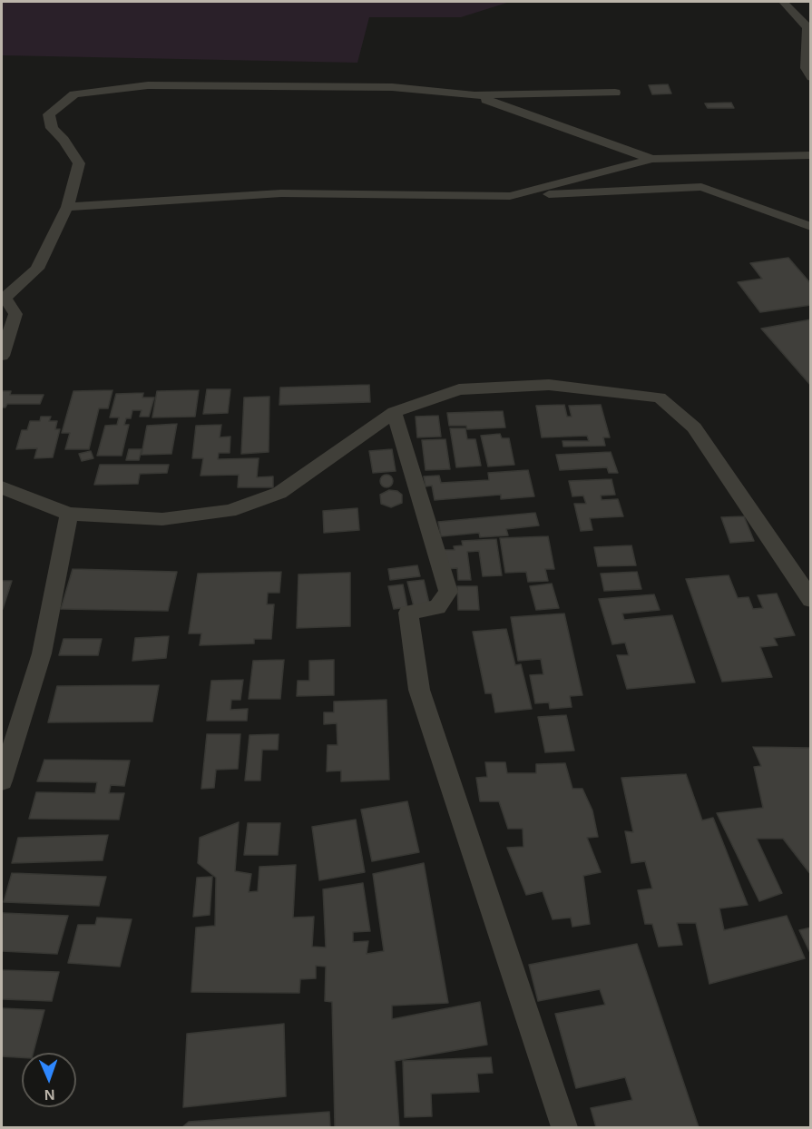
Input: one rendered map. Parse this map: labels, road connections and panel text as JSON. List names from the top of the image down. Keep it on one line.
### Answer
{"north":"bottom"}
